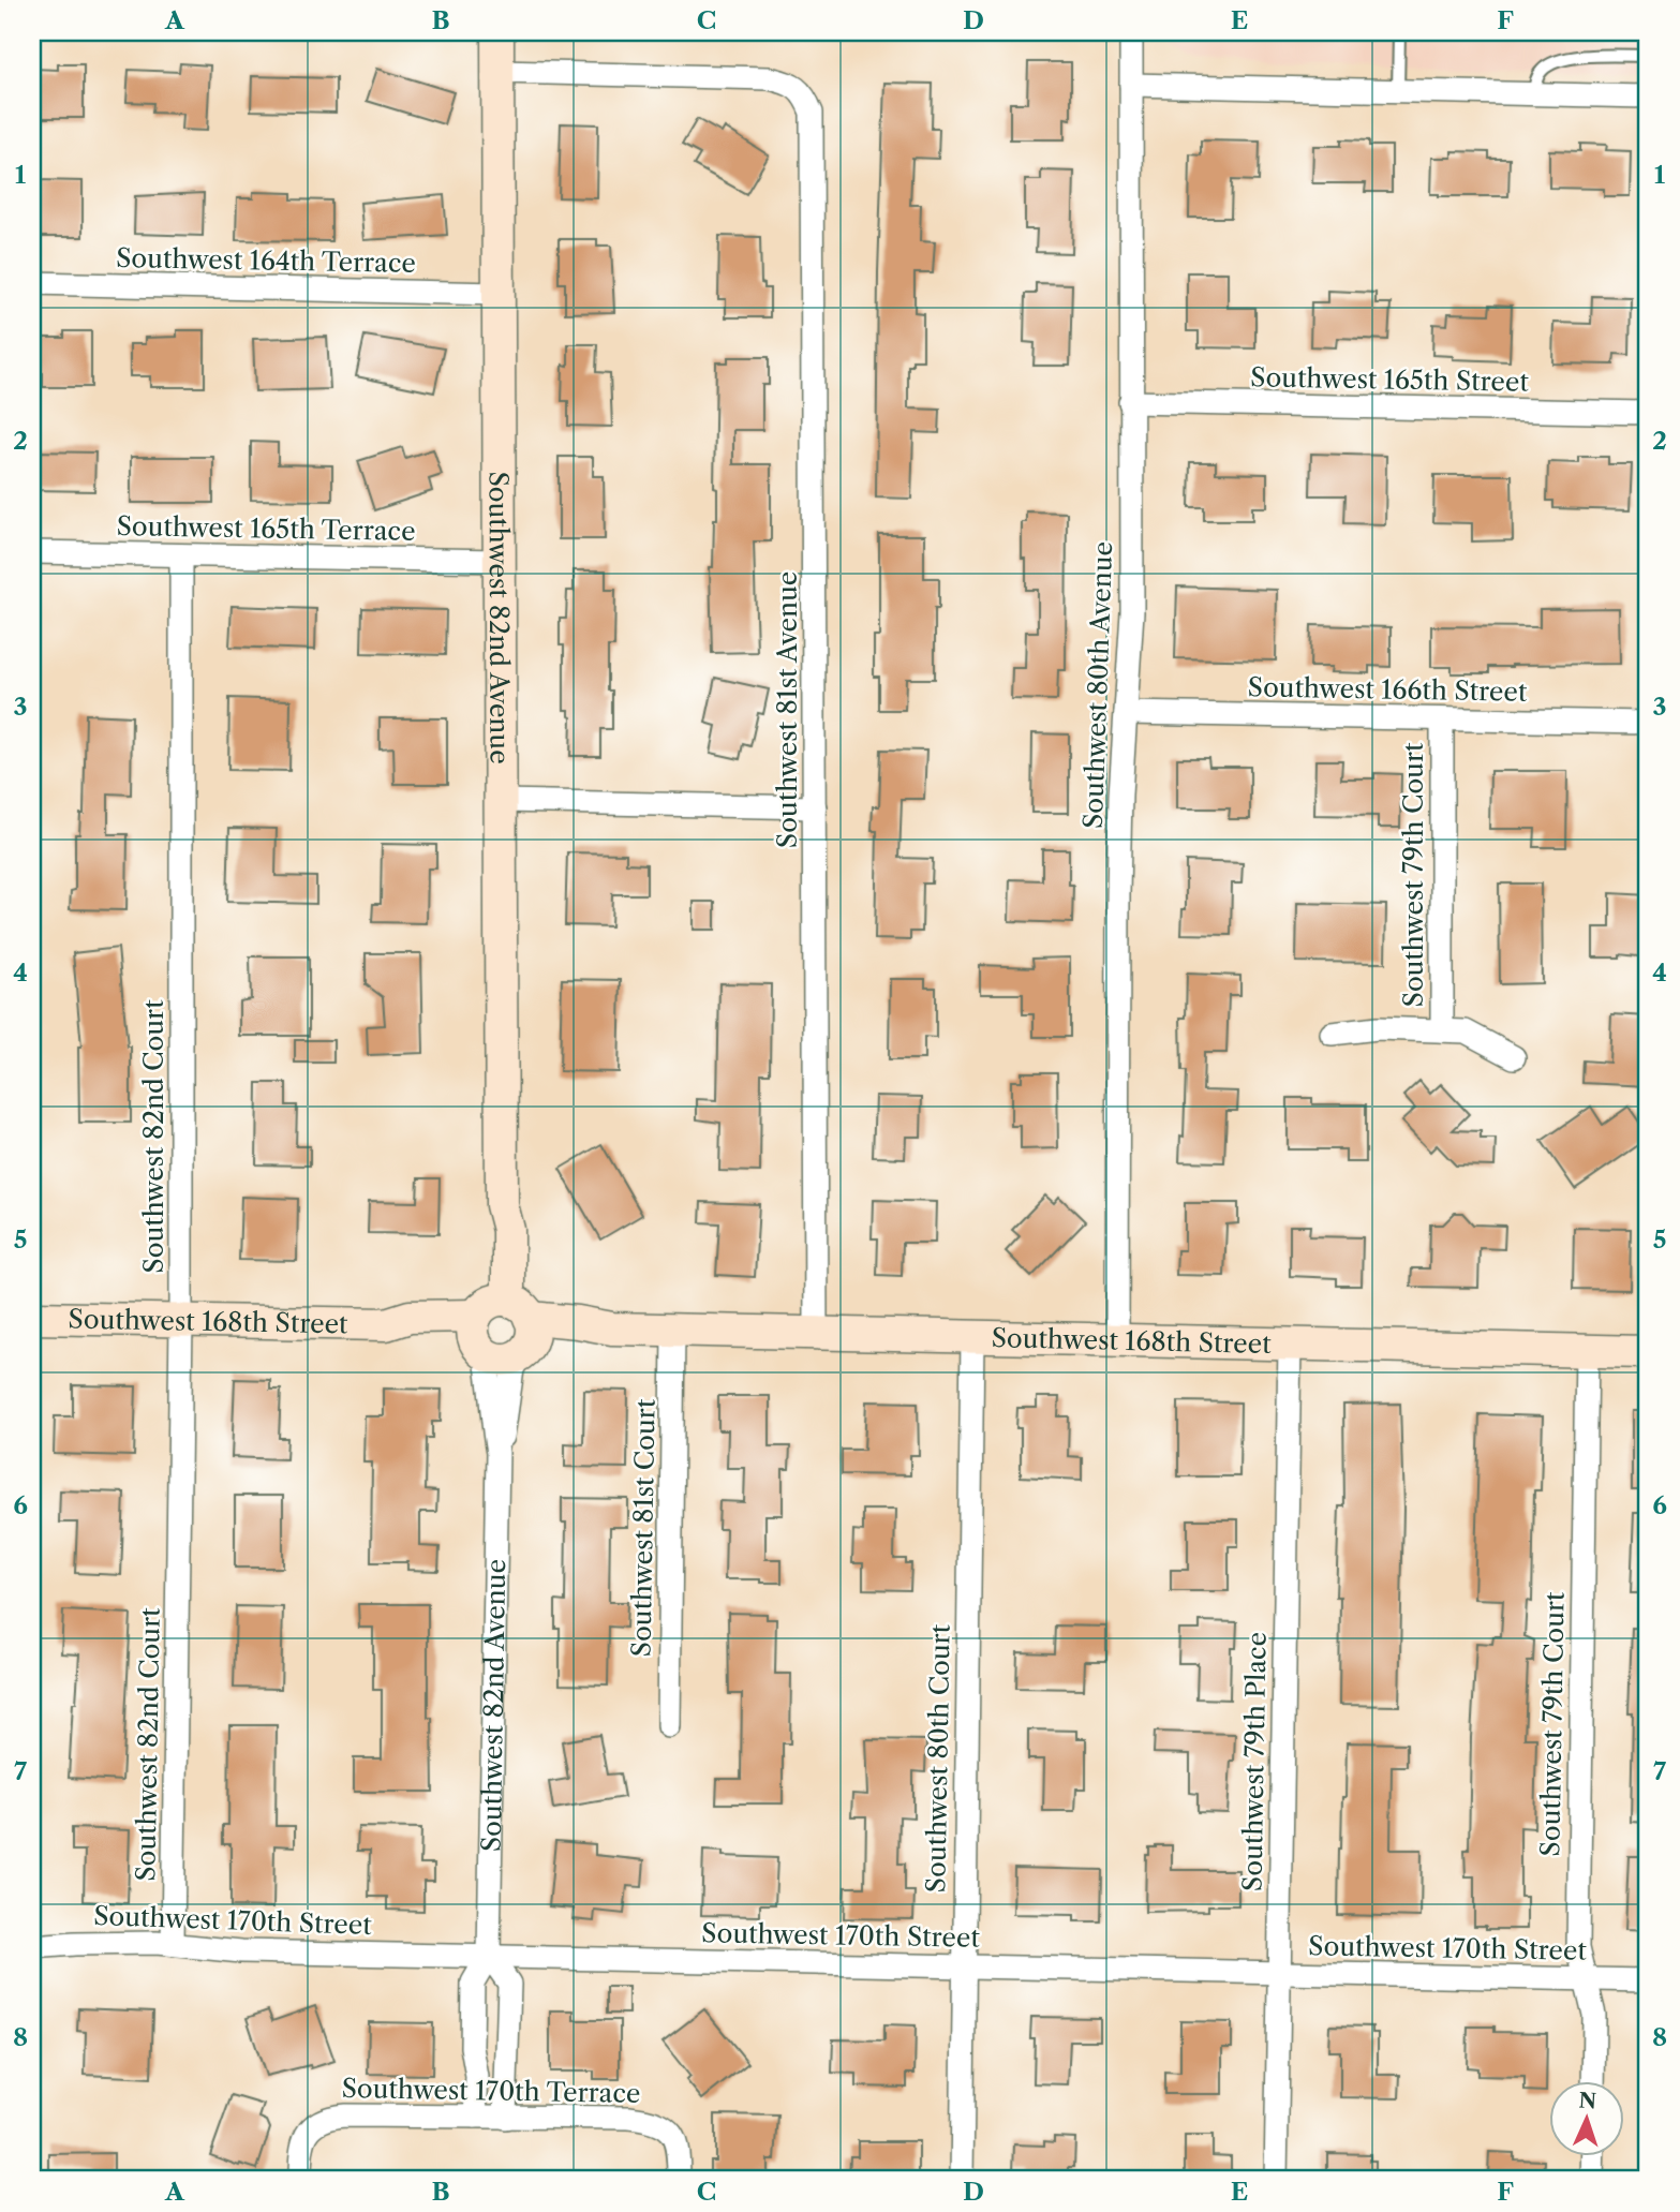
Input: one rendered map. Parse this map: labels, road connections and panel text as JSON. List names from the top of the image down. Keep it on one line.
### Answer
{"streets":{"street":["Southwest 164th Terrace","Southwest 165th Street","Southwest 165th Terrace","Southwest 82nd Avenue","Southwest 80th Avenue","Southwest 166th Street","Southwest 81st Avenue","Southwest 79th Court","Southwest 82nd Court","Southwest 168th Street","Southwest 81st Court","Southwest 80th Court","Southwest 79th Place","Southwest 170th Street","Southwest 170th Terrace"]},"crossings":[["Southwest 164th Terrace","Southwest 82nd Avenue"],["Southwest 165th Street","Southwest 80th Avenue"],["Southwest 165th Terrace","Southwest 82nd Avenue"],["Southwest 165th Terrace","Southwest 82nd Court"],["Southwest 82nd Avenue","Southwest 81st Avenue"],["Southwest 82nd Avenue","Southwest 168th Street"],["Southwest 82nd Avenue","Southwest 170th Street"],["Southwest 82nd Avenue","Southwest 170th Terrace"],["Southwest 80th Avenue","Southwest 166th Street"],["Southwest 80th Avenue","Southwest 168th Street"],["Southwest 166th Street","Southwest 79th Court"],["Southwest 81st Avenue","Southwest 168th Street"],["Southwest 79th Court","Southwest 168th Street"],["Southwest 79th Court","Southwest 170th Street"],["Southwest 82nd Court","Southwest 168th Street"],["Southwest 82nd Court","Southwest 170th Street"],["Southwest 168th Street","Southwest 81st Court"],["Southwest 168th Street","Southwest 80th Court"],["Southwest 168th Street","Southwest 79th Place"],["Southwest 80th Court","Southwest 170th Street"],["Southwest 79th Place","Southwest 170th Street"]],"north":"top","grid":{"columns":["A","B","C","D","E","F"],"rows":["1","2","3","4","5","6","7","8"]}}
